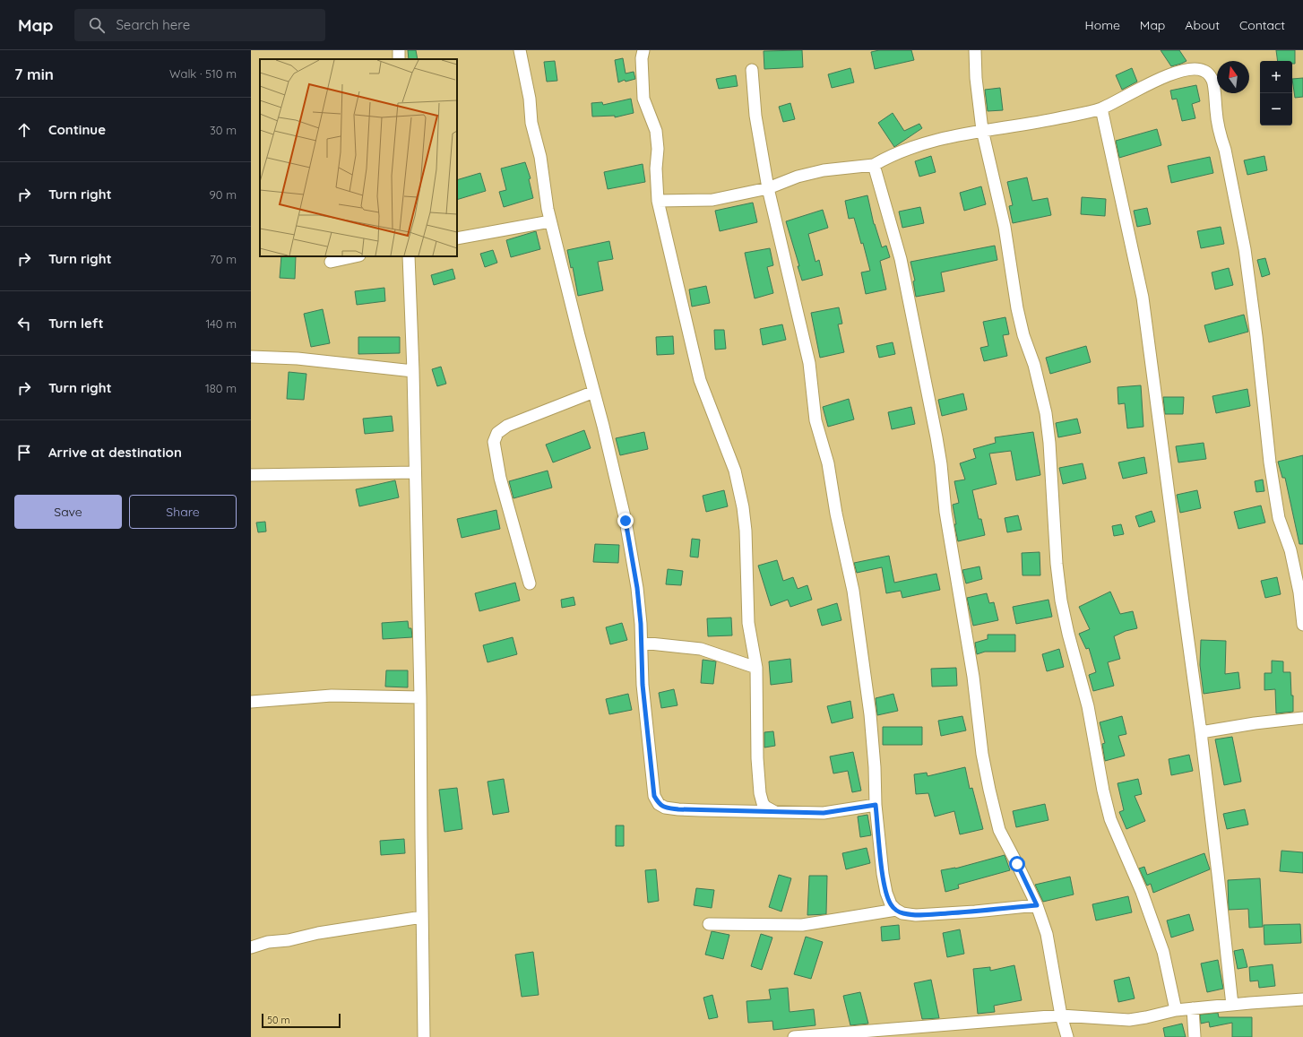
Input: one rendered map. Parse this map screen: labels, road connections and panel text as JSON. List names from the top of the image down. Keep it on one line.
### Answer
{"scale_bar":"50 m","north":"top","page":{"header":"Map","search":"Search here","nav":["Home","Map","About","Contact"],"heading":["7 min","Walk · 510 m"],"map_buttons":["+","−"],"list":[["Continue","30 m"],["Turn right","90 m"],["Turn right","70 m"],["Turn left","140 m"],["Turn right","180 m"],"Arrive at destination"],"buttons":["Save","Share"],"scale":"50 m"}}
